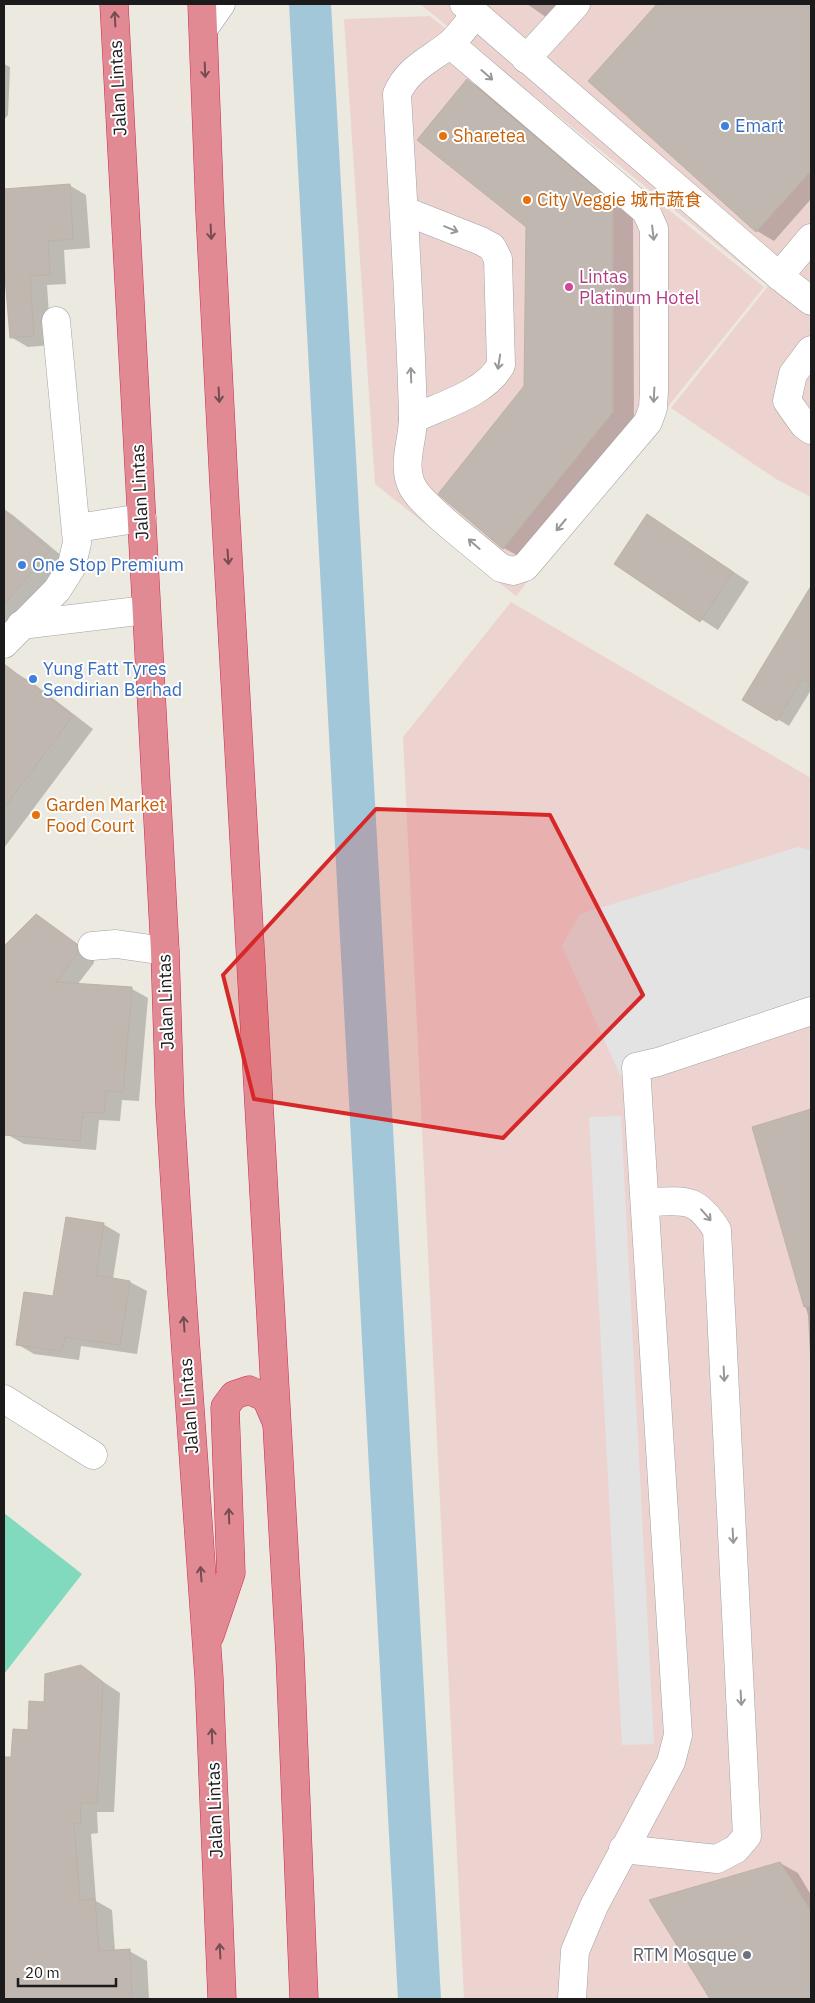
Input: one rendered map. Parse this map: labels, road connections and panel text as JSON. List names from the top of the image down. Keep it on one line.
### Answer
{"streets":{"highway":["Jalan Lintas"]},"places":["Emart","Sharetea","City Veggie 城市蔬食","Lintas Platinum Hotel","One Stop Premium","Yung Fatt Tyres Sendirian Berhad","Garden Market Food Court","RTM Mosque"],"scale_bar":"20 m"}
